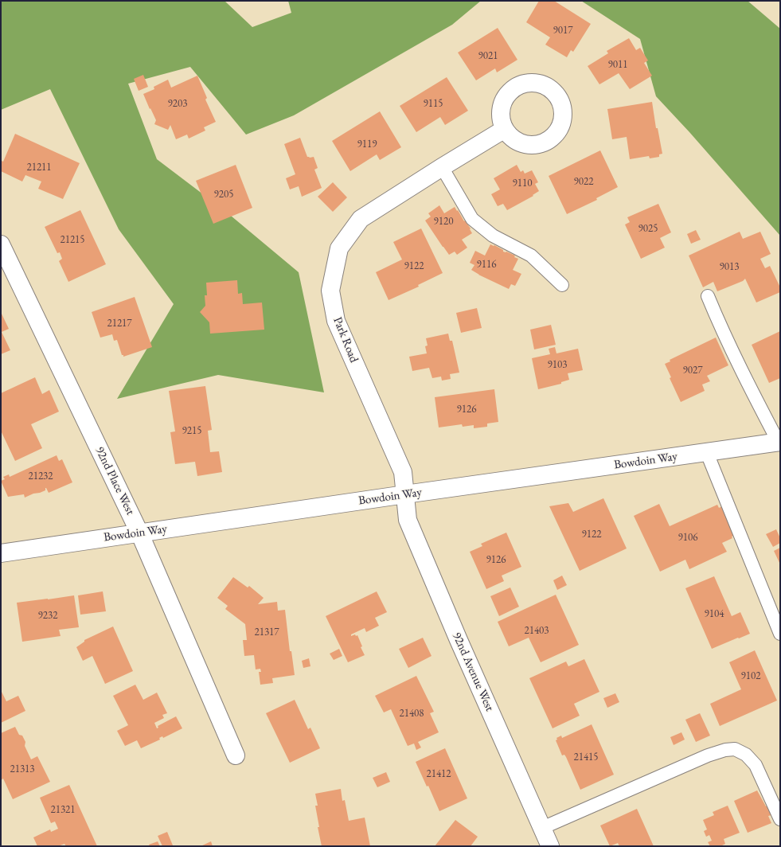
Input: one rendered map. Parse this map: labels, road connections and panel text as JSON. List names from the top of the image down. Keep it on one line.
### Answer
{"streets":{"street":["Park Road","Bowdoin Way","92nd Place West","92nd Avenue West"]},"crossings":[["Park Road","Bowdoin Way"],["Park Road","92nd Avenue West"],["Bowdoin Way","92nd Place West"],["Bowdoin Way","92nd Avenue West"]],"house_numbers":["9017","9021","9011","9203","9115","9119","21211","9022","9110","9205","9120","9025","21215","9116","9122","9013","21217","9103","9027","9126","9215","21232","9122","9106","9126","9104","9232","21403","21317","9102","21408","21415","21313","21412","21321"]}
